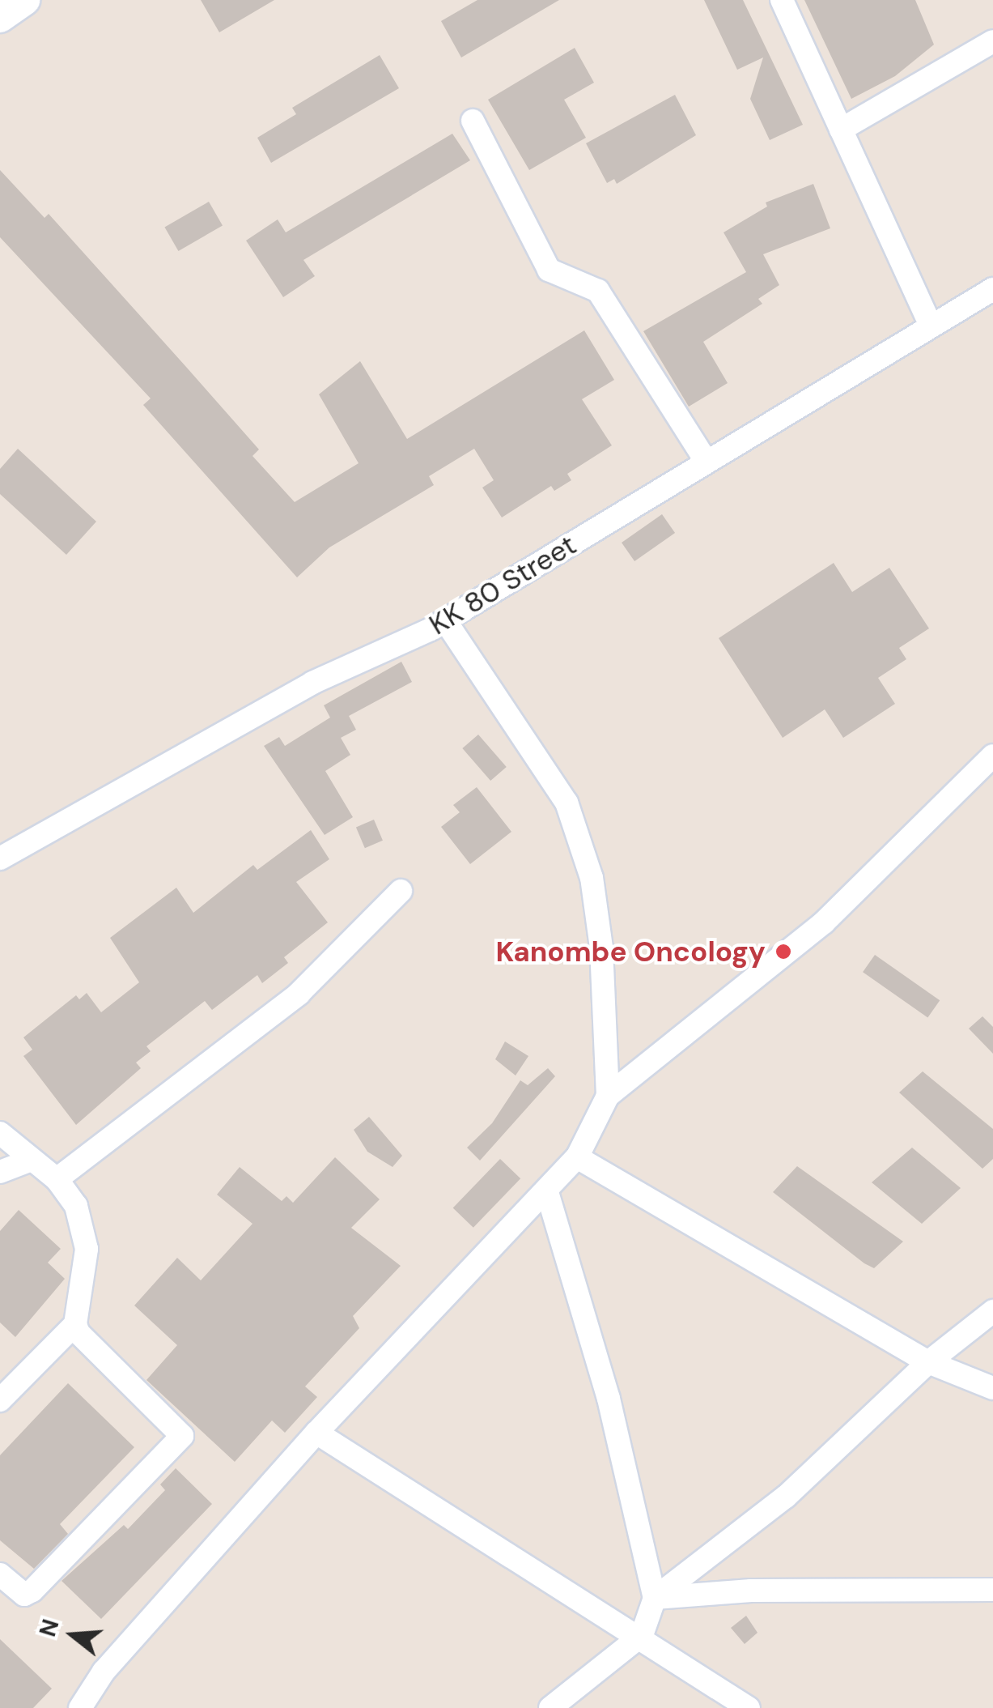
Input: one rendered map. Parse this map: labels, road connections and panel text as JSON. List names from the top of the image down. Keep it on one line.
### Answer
{"streets":{"street":["KK 80 Street"]},"places":["Kanombe Oncology"],"north":"left"}
